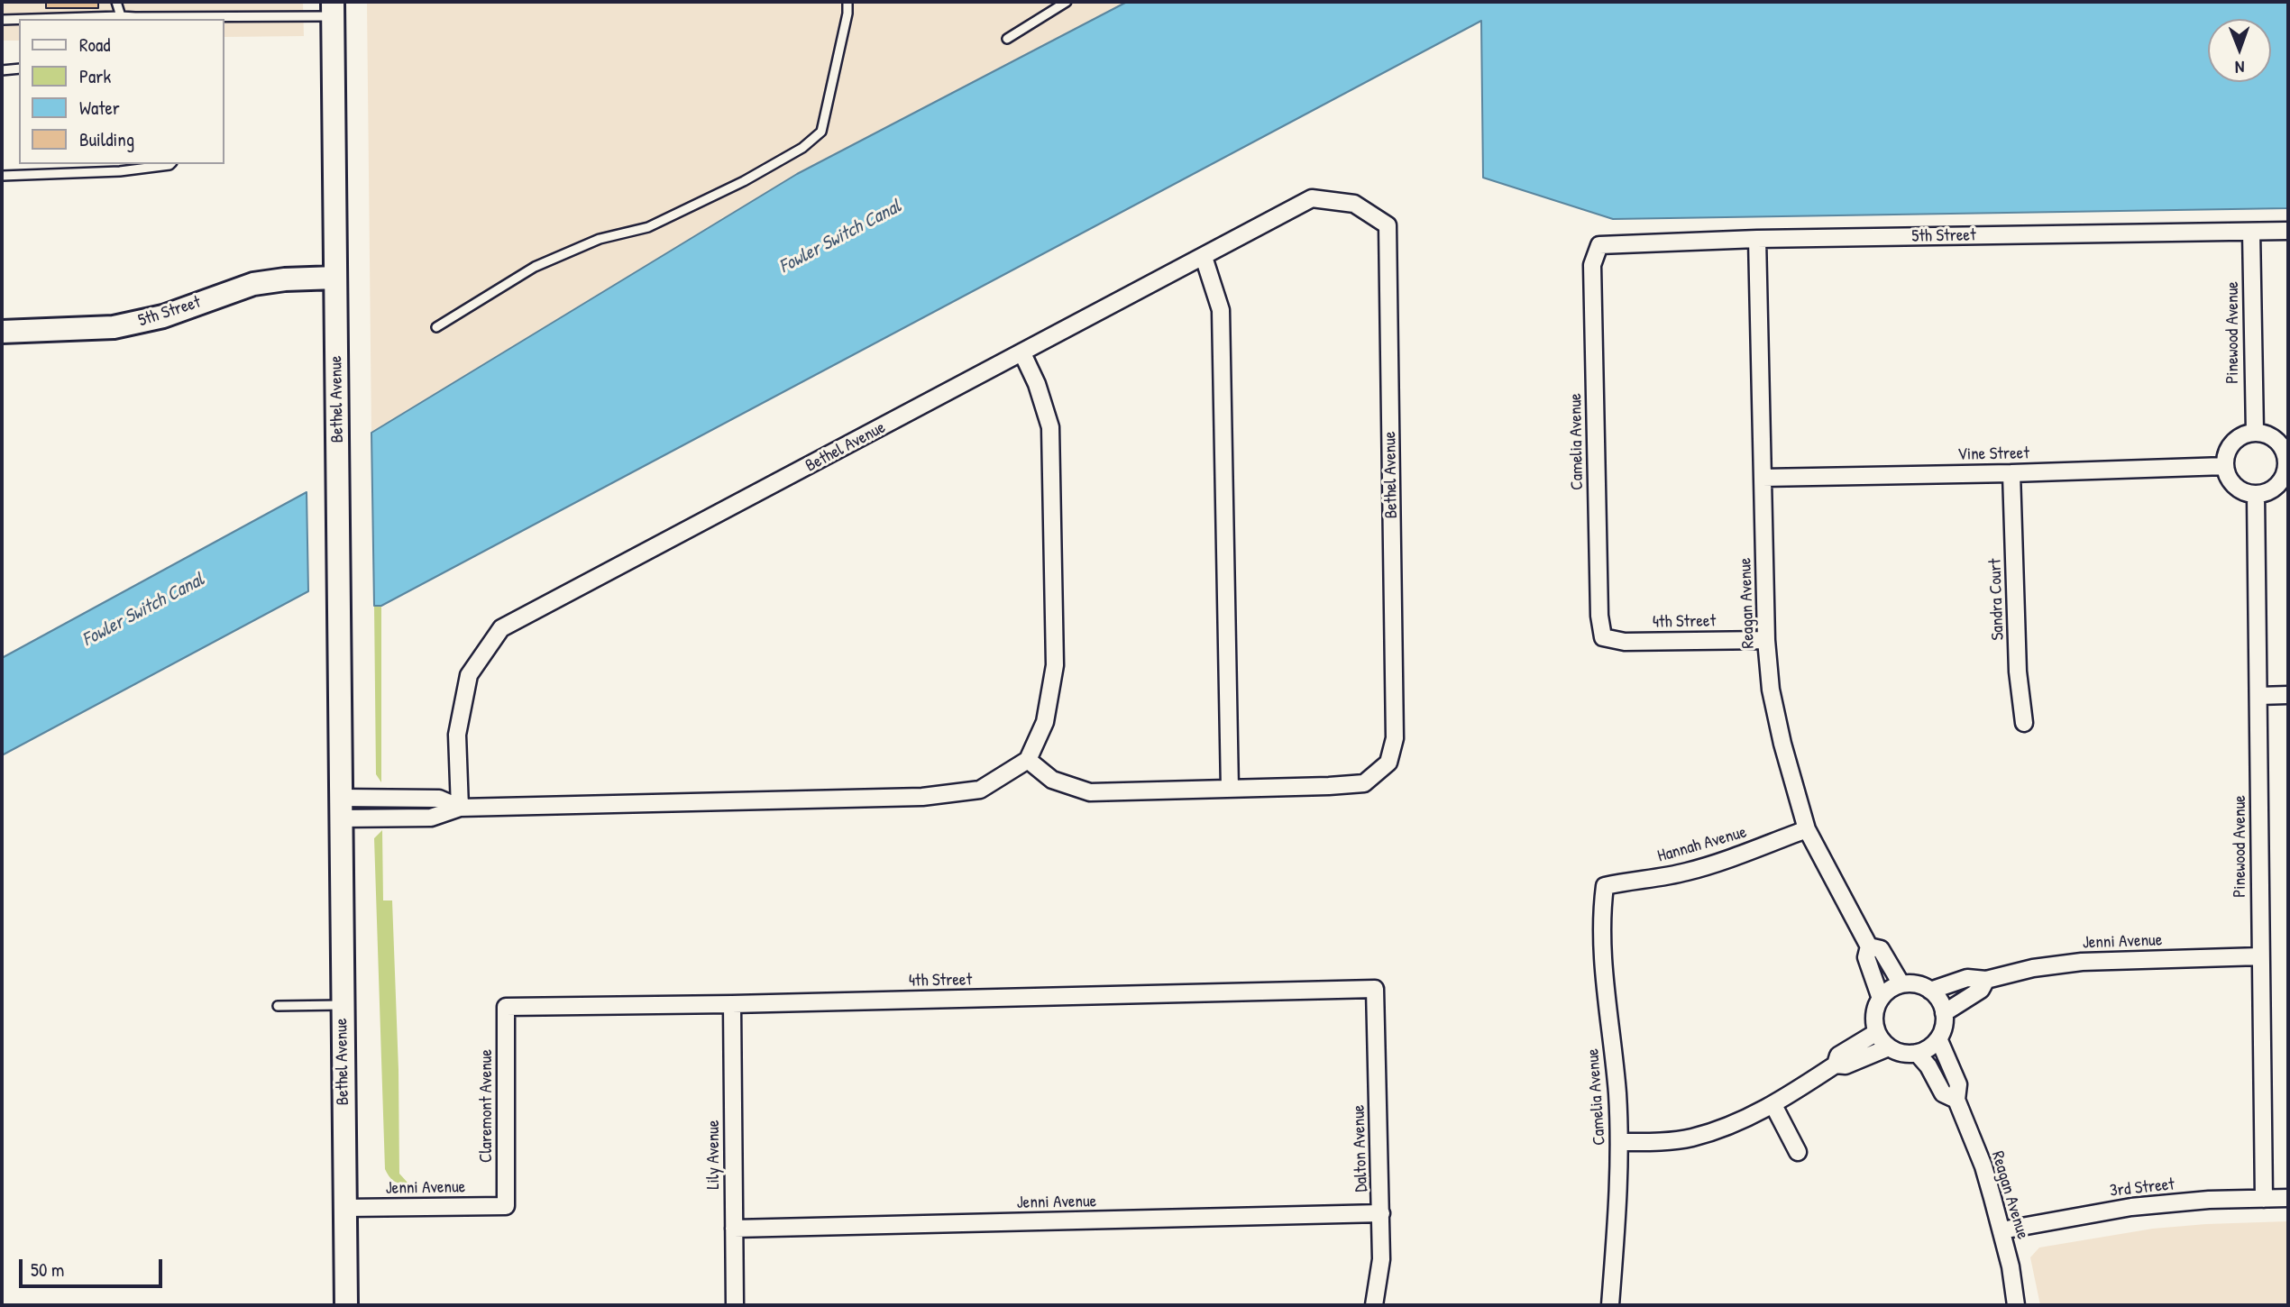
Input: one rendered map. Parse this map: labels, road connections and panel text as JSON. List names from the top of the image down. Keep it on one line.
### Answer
{"streets":{"main road":["5th Street","Bethel Avenue"],"street":["Pinewood Avenue","Camelia Avenue","Vine Street","Sandra Court","Reagan Avenue","4th Street","Hannah Avenue","Jenni Avenue","Claremont Avenue","Dalton Avenue","Lily Avenue","3rd Street"]},"crossings":[["5th Street","Pinewood Avenue"],["5th Street","Bethel Avenue"],["5th Street","Camelia Avenue"],["5th Street","Reagan Avenue"],["Pinewood Avenue","Vine Street"],["Pinewood Avenue","Jenni Avenue"],["Pinewood Avenue","3rd Street"],["Bethel Avenue","Jenni Avenue"],["Camelia Avenue","4th Street"],["Camelia Avenue","Hannah Avenue"],["Vine Street","Sandra Court"],["Vine Street","Reagan Avenue"],["Reagan Avenue","4th Street"],["Reagan Avenue","Hannah Avenue"],["Reagan Avenue","Jenni Avenue"],["Reagan Avenue","3rd Street"],["4th Street","Claremont Avenue"],["4th Street","Dalton Avenue"],["4th Street","Lily Avenue"],["Jenni Avenue","Claremont Avenue"],["Jenni Avenue","Dalton Avenue"],["Jenni Avenue","Lily Avenue"]],"water":["Fowler Switch Canal"],"legend":["Road","Park","Water","Building"],"scale_bar":"50 m","north":"bottom"}
